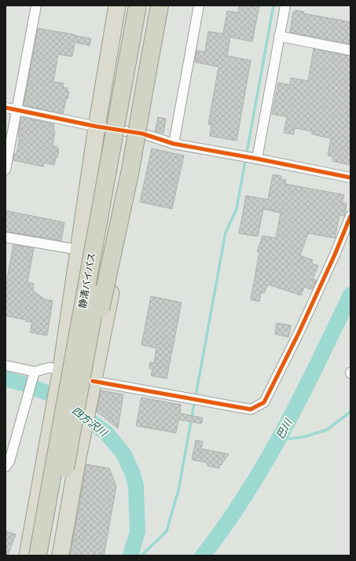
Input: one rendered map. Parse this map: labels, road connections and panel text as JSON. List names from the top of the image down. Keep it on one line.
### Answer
{"streets":{"highway":["静清バイパス"]},"water":["四方沢川","巴川"]}
